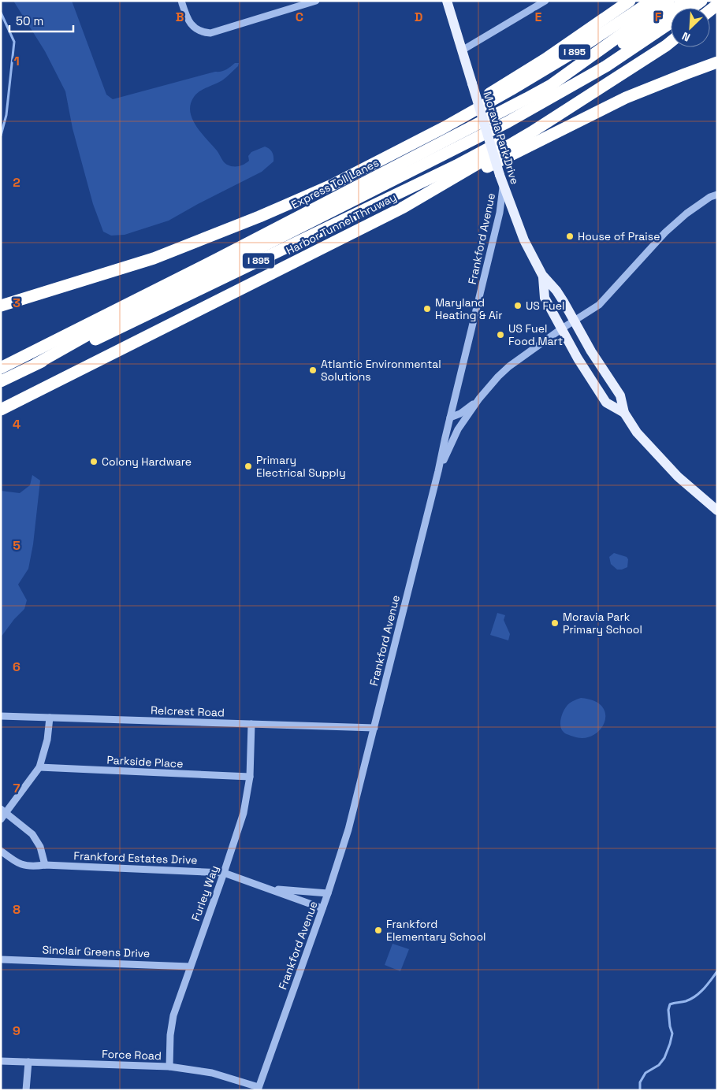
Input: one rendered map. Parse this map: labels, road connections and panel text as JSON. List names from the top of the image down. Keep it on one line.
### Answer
{"streets":{"highway":["I 895","Express Toll Lanes","Harbor Tunnel Thruway"],"main road":["Moravia Park Drive"],"street":["Frankford Avenue","Relcrest Road","Parkside Place","Frankford Estates Drive","Furley Way","Sinclair Greens Drive","Force Road"]},"crossings":[["I 895","Harbor Tunnel Thruway"],["Moravia Park Drive","Frankford Avenue"],["Frankford Avenue","Relcrest Road"],["Frankford Avenue","Frankford Estates Drive"],["Frankford Avenue","Force Road"],["Relcrest Road","Furley Way"],["Parkside Place","Furley Way"],["Frankford Estates Drive","Furley Way"],["Furley Way","Sinclair Greens Drive"],["Furley Way","Force Road"]],"places":["House of Praise","US Fuel","Maryland Heating & Air","US Fuel Food Mart","Atlantic Environmental Solutions","Colony Hardware","Primary Electrical Supply","Moravia Park Primary School","Frankford Elementary School"],"scale_bar":"50 m","north":"bottom left","grid":{"columns":["B","C","D","E","F"],"rows":["1","2","3","4","5","6","7","8","9"]}}
